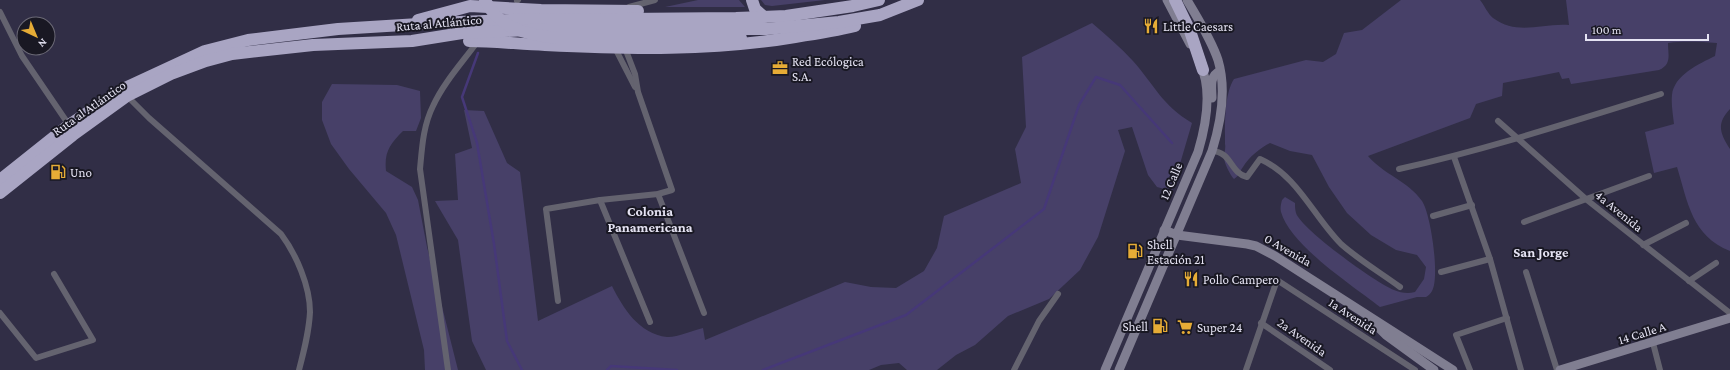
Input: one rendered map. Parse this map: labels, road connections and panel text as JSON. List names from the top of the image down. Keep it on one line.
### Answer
{"streets":{"highway":["Ruta al Atlántico"],"main road":["12 Calle","0 Avenida","14 Calle A"],"street":["4a Avenida","1a Avenida","2a Avenida"]},"crossings":[["12 Calle","0 Avenida"],["1a Avenida","2a Avenida"]],"districts":["Colonia Panamericana","San Jorge"],"places":{"restaurant":["Little Caesars","Pollo Campero"],"office":["Red Ecólogica S.A."],"fuel station":["Uno","Shell Estación 21","Shell"],"supermarket":["Super 24"]},"scale_bar":"100 m","north":"bottom right"}
